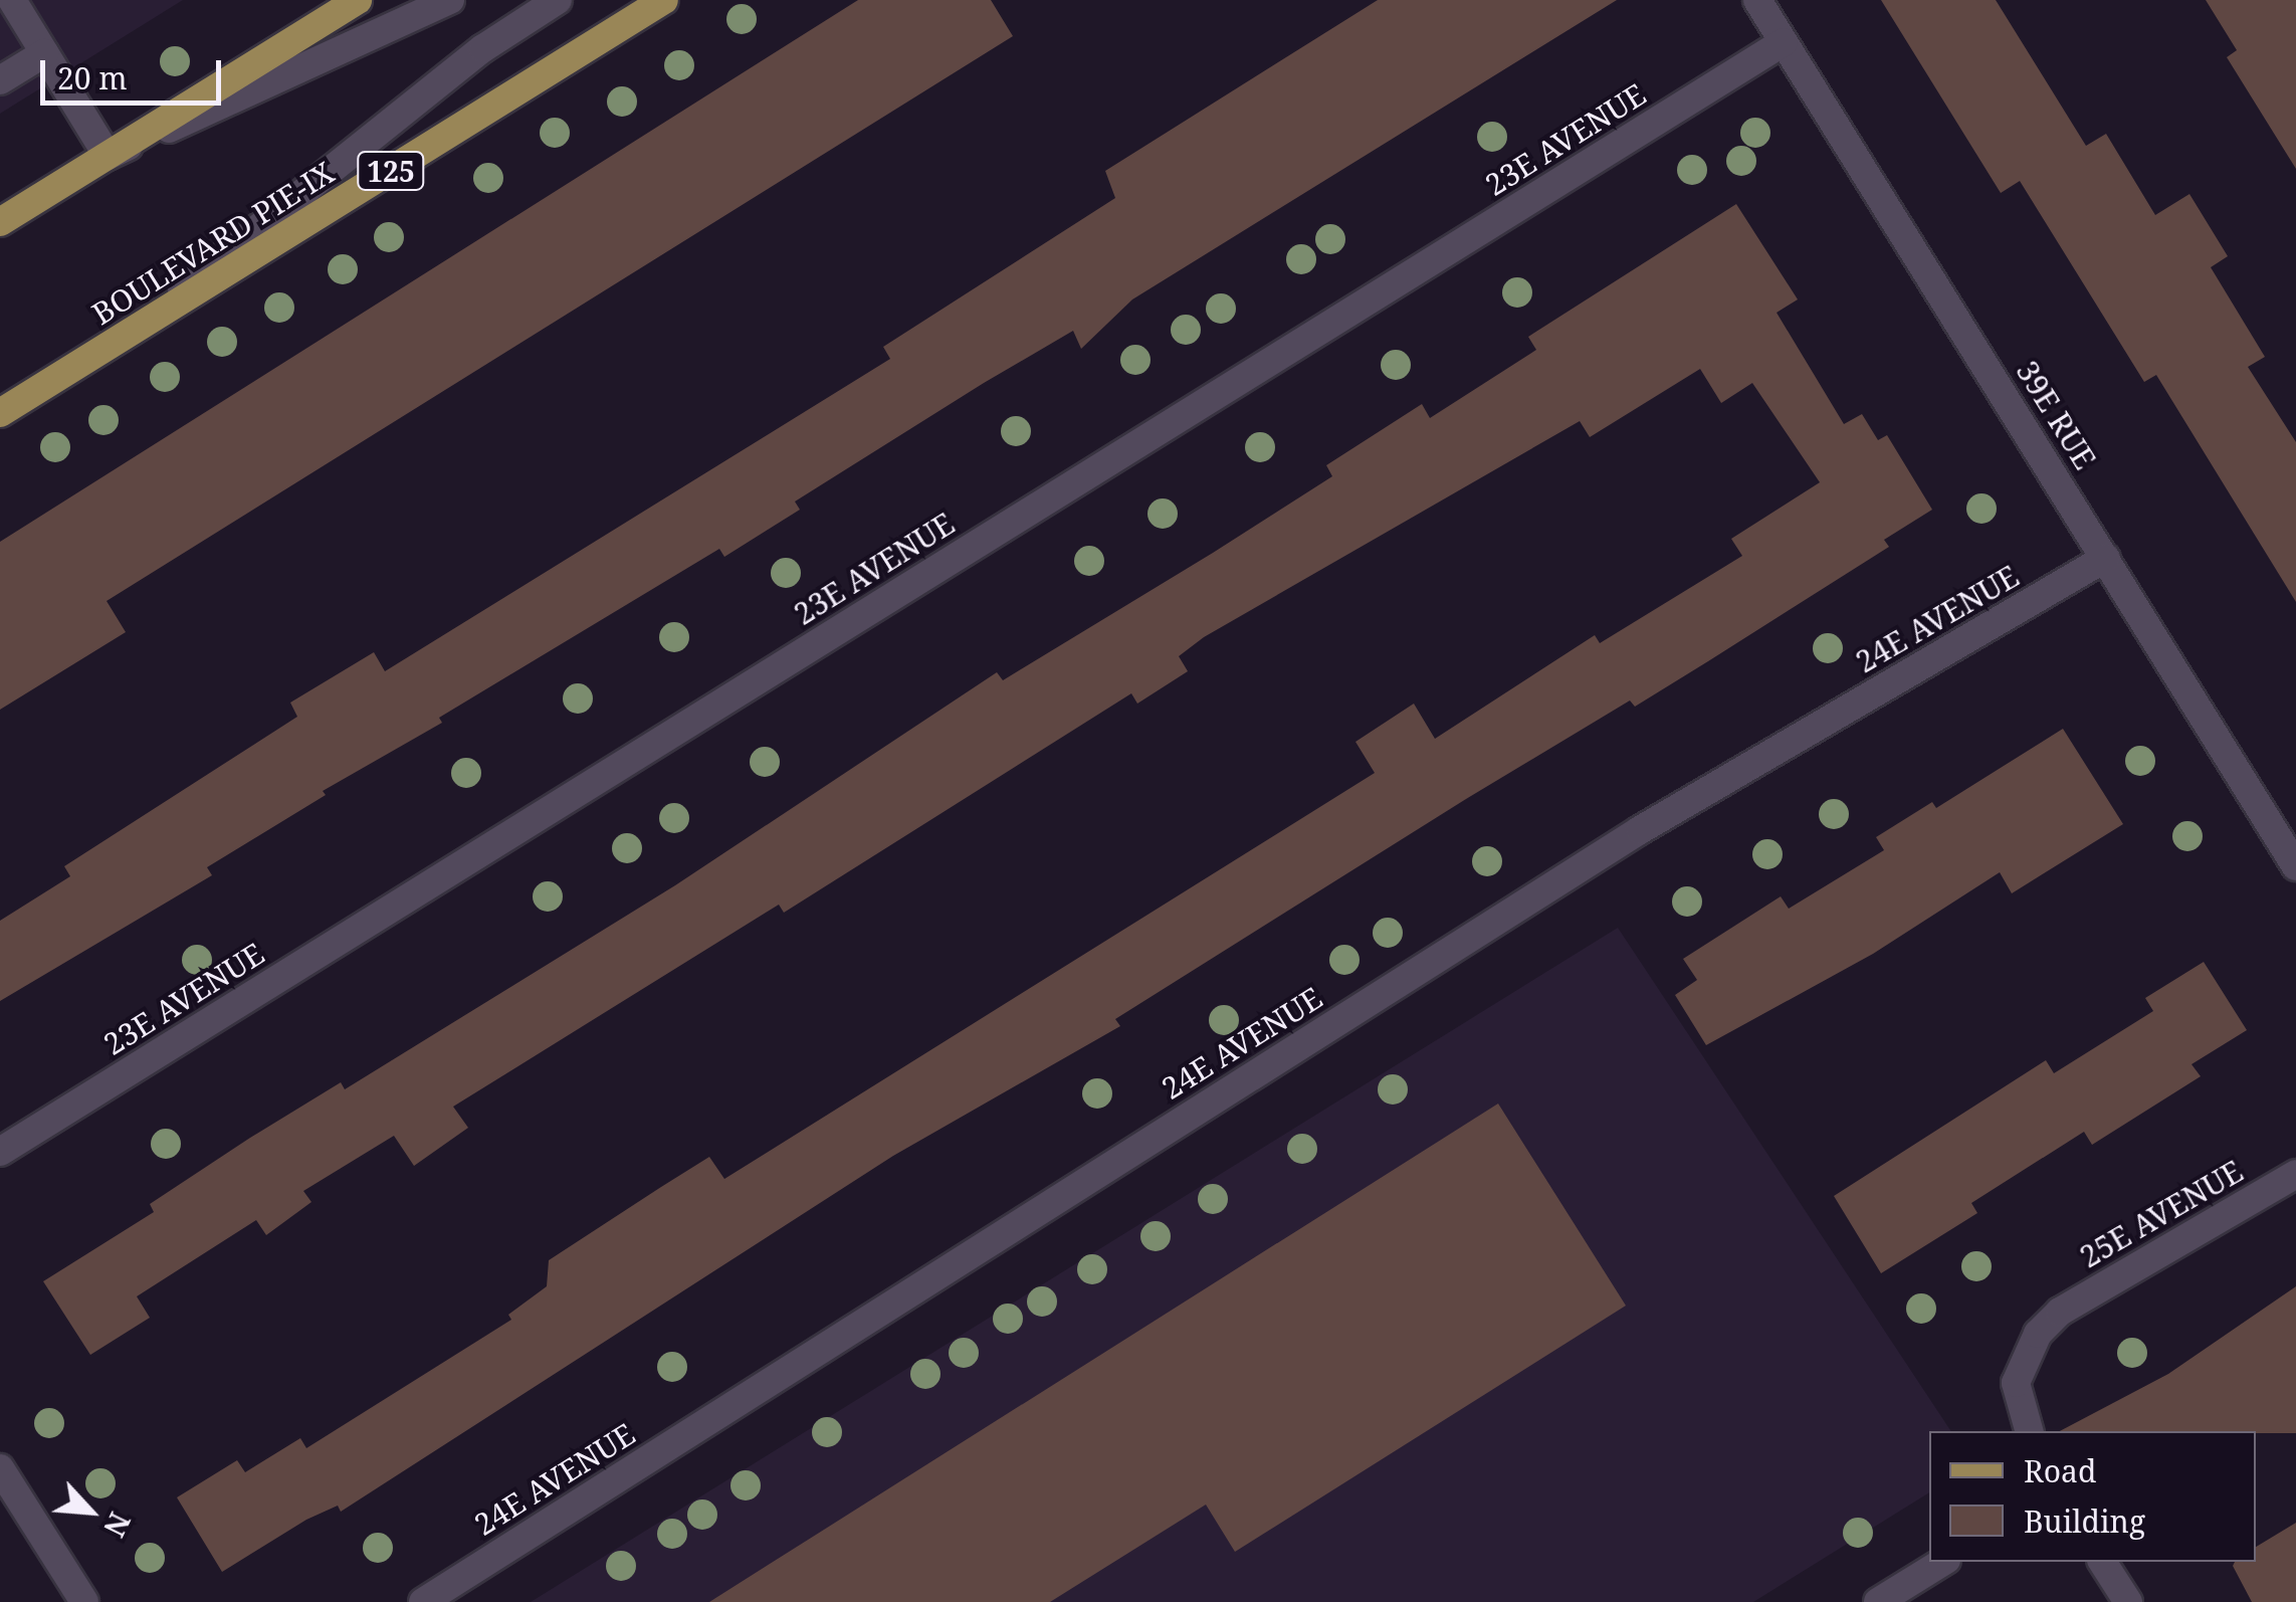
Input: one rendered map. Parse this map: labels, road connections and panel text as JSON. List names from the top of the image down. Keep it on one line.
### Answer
{"streets":{"main road":["125","BOULEVARD PIE-IX"],"street":["23E AVENUE","39E RUE","24E AVENUE","25E AVENUE"]},"crossings":[["23E AVENUE","39E RUE"],["39E RUE","24E AVENUE"]],"legend":["Road","Building"],"scale_bar":"20 m","north":"bottom right"}
